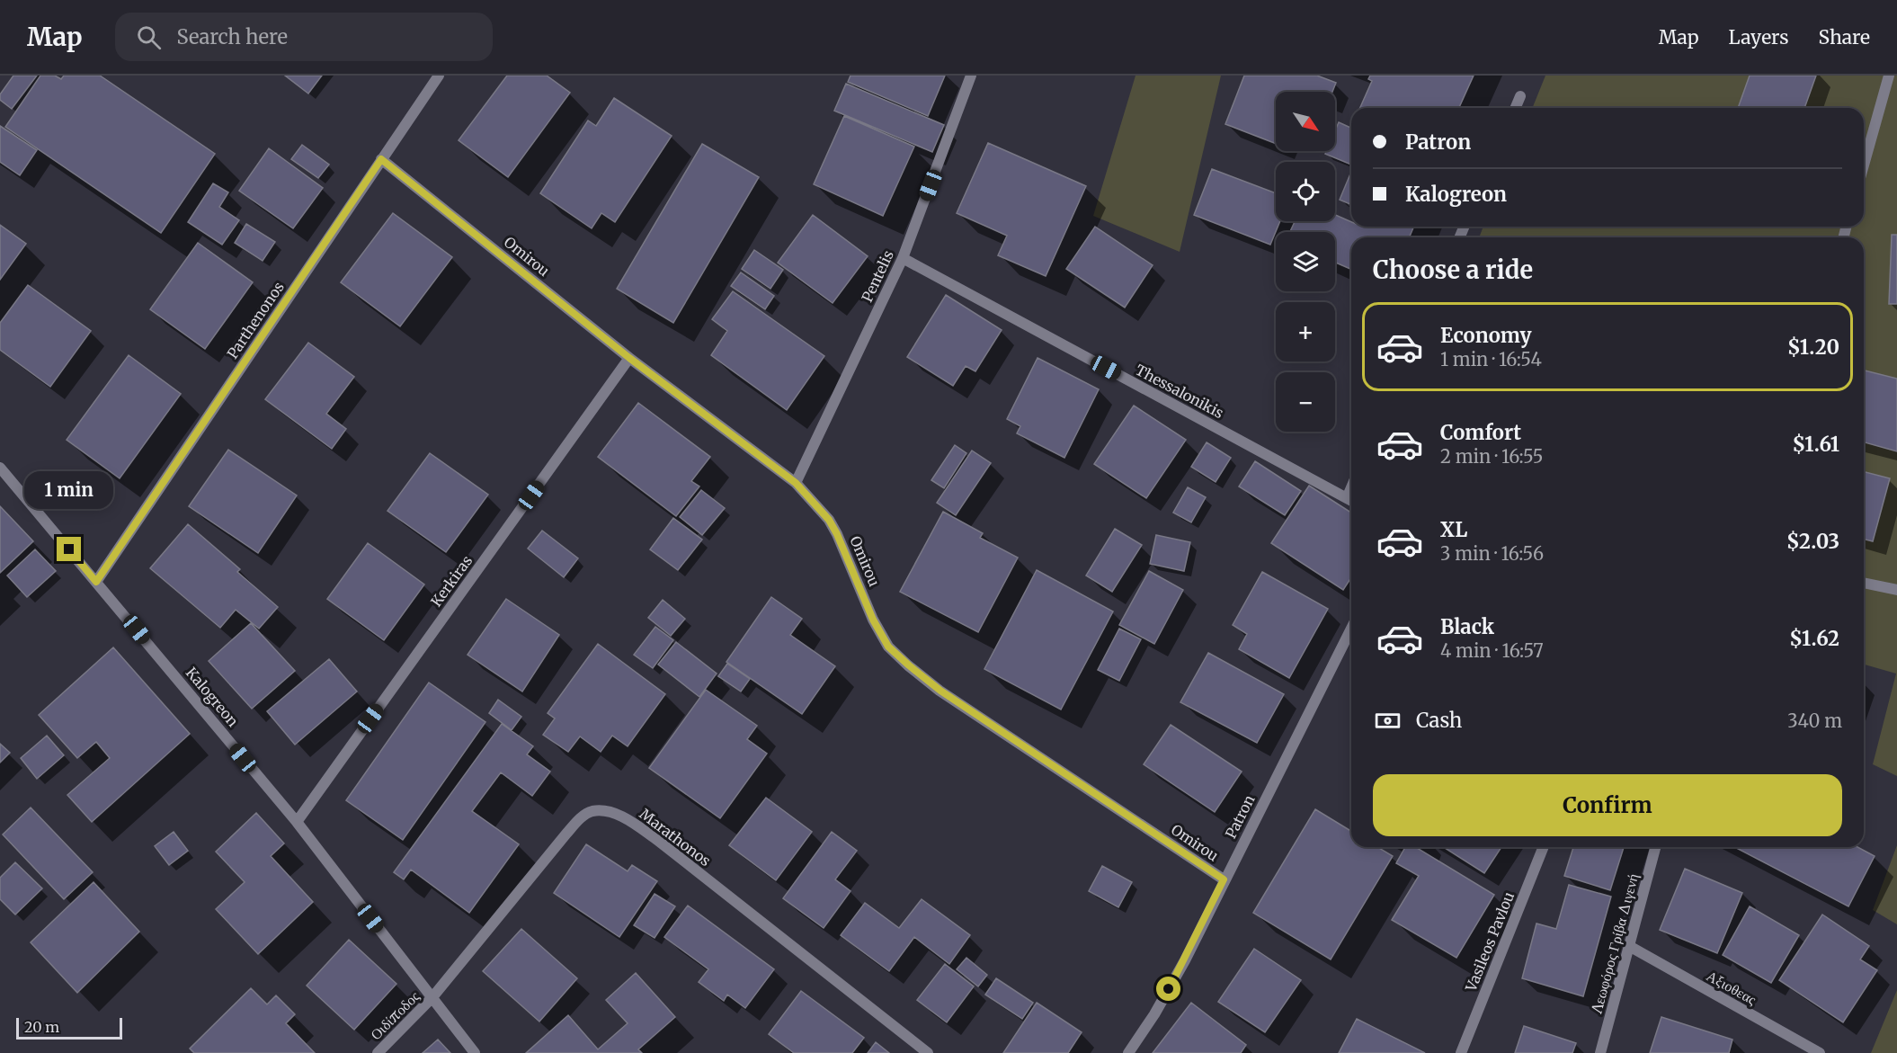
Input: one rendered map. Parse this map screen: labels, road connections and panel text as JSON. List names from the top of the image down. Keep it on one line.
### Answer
{"streets":{"street":["Omirou","Pentelis","Parthenonos","Thessalonikis","Kerkiras","Kalogreon","Patron","Marathonos","Vasileos Pavlou","Λεωφόρος Γρίβα Διγενή","Αξιοθεας","Οιδίποδος"]},"crossings":[["Omirou","Pentelis"],["Omirou","Parthenonos"],["Omirou","Kerkiras"],["Omirou","Patron"],["Pentelis","Thessalonikis"],["Parthenonos","Kalogreon"],["Kerkiras","Kalogreon"],["Kalogreon","Marathonos"],["Kalogreon","Οιδίποδος"],["Marathonos","Οιδίποδος"],["Λεωφόρος Γρίβα Διγενή","Αξιοθεας"]],"scale_bar":"20 m","north":"bottom right","page":{"header":"Map","search":"Search here","nav":["Map","Layers","Share"],"map_buttons":["+","−"],"banner":["Patron","Kalogreon"],"heading":"Choose a ride","list":[{"name":"Economy","note":"1 min · 16:54","value":"$1.20"},{"name":"Comfort","note":"2 min · 16:55","value":"$1.61"},{"name":"XL","note":"3 min · 16:56","value":"$2.03"},{"name":"Black","note":"4 min · 16:57","value":"$1.62"}],"bubble":"1 min","pay":["Cash","340 m"],"buttons":"Confirm","scale":"20 m"}}
